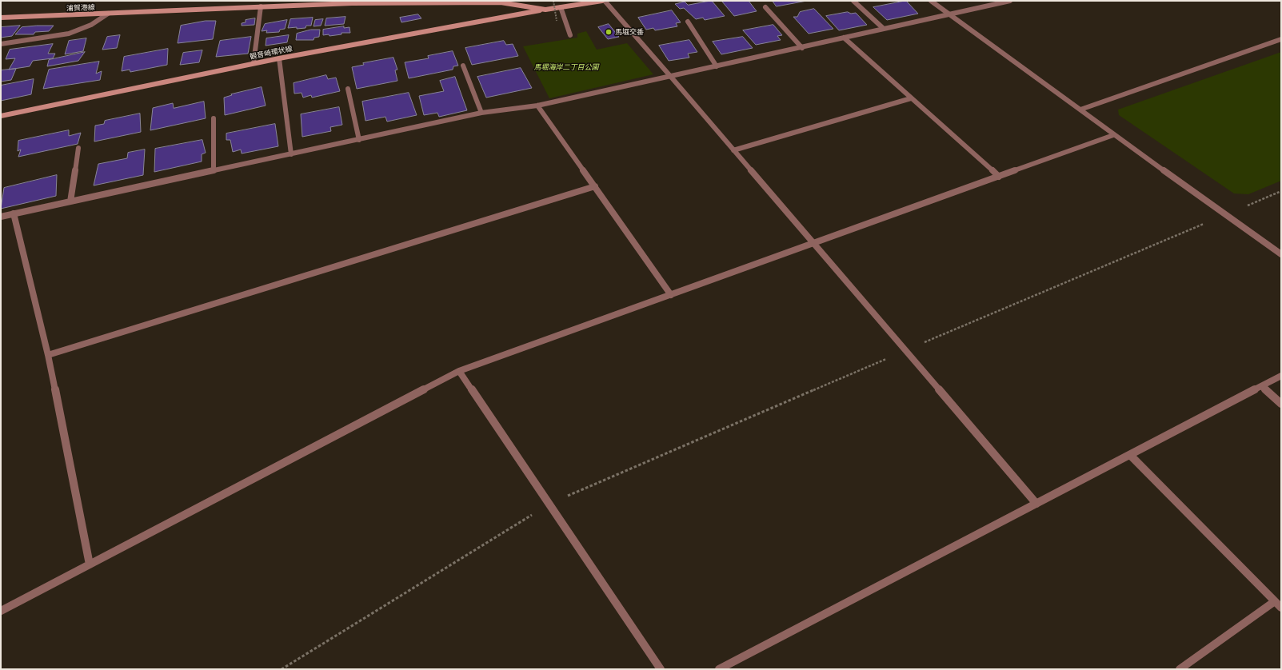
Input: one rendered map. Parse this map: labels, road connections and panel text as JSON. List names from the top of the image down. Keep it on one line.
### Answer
{"streets":{"main road":["浦賀港線","観音崎環状線"]},"crossings":[["浦賀港線","観音崎環状線"]],"parks":["馬堀海岸二丁目公園"],"places":["馬堀交番"]}
